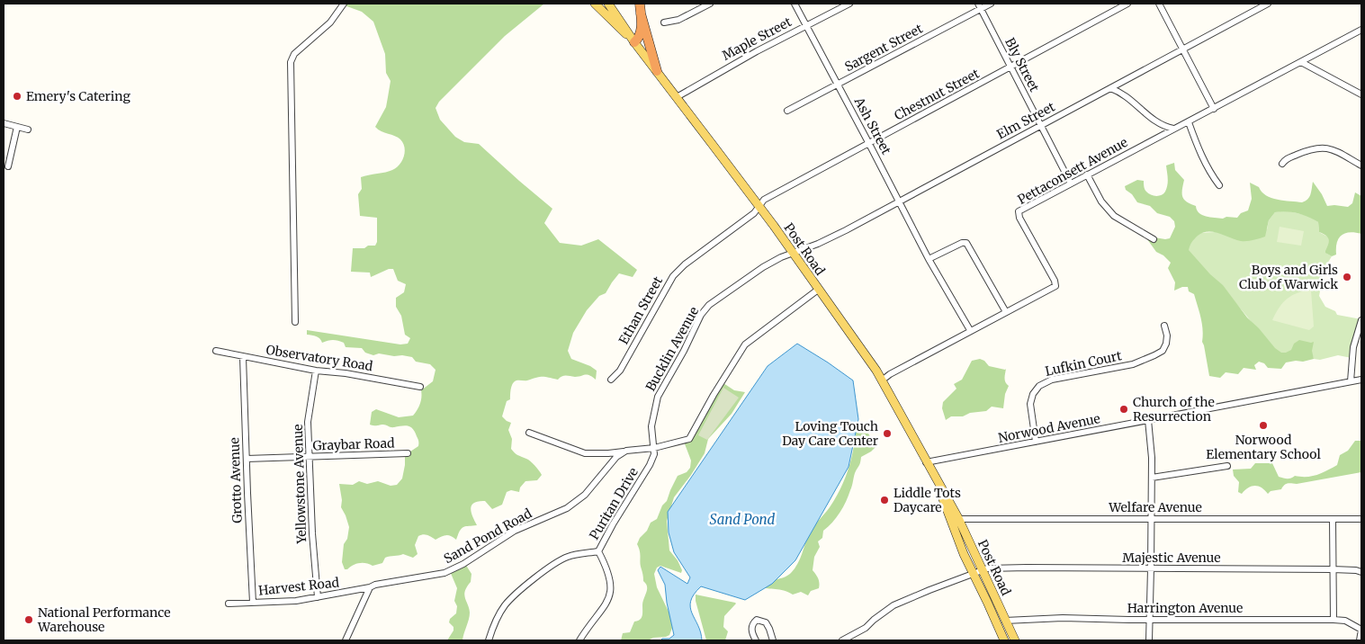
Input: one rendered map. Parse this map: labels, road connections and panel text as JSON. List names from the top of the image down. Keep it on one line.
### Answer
{"streets":{"main road":["Post Road"],"street":["Maple Street","Sargent Street","Bly Street","Chestnut Street","Elm Street","Ash Street","Pettaconsett Avenue","Ethan Street","Bucklin Avenue","Observatory Road","Lufkin Court","Norwood Avenue","Graybar Road","Grotto Avenue","Yellowstone Avenue","Puritan Drive","Welfare Avenue","Sand Pond Road","Majestic Avenue","Harvest Road","Harrington Avenue"]},"crossings":[["Maple Street","Ash Street"],["Maple Street","Post Road"],["Sargent Street","Bly Street"],["Sargent Street","Ash Street"],["Bly Street","Chestnut Street"],["Bly Street","Elm Street"],["Bly Street","Pettaconsett Avenue"],["Chestnut Street","Ash Street"],["Chestnut Street","Post Road"],["Chestnut Street","Ethan Street"],["Elm Street","Ash Street"],["Elm Street","Post Road"],["Elm Street","Bucklin Avenue"],["Ash Street","Pettaconsett Avenue"],["Pettaconsett Avenue","Post Road"],["Post Road","Ethan Street"],["Post Road","Bucklin Avenue"],["Post Road","Norwood Avenue"],["Post Road","Welfare Avenue"],["Post Road","Majestic Avenue"],["Post Road","Harrington Avenue"],["Bucklin Avenue","Puritan Drive"],["Observatory Road","Grotto Avenue"],["Observatory Road","Yellowstone Avenue"],["Lufkin Court","Norwood Avenue"],["Graybar Road","Grotto Avenue"],["Graybar Road","Yellowstone Avenue"],["Grotto Avenue","Harvest Road"],["Yellowstone Avenue","Harvest Road"],["Sand Pond Road","Harvest Road"]],"water":["Sand Pond"],"places":["Emery's Catering","Boys and Girls Club of Warwick","Church of the Resurrection","Norwood Elementary School","Loving Touch Day Care Center","Liddle Tots Daycare","National Performance Warehouse"]}
